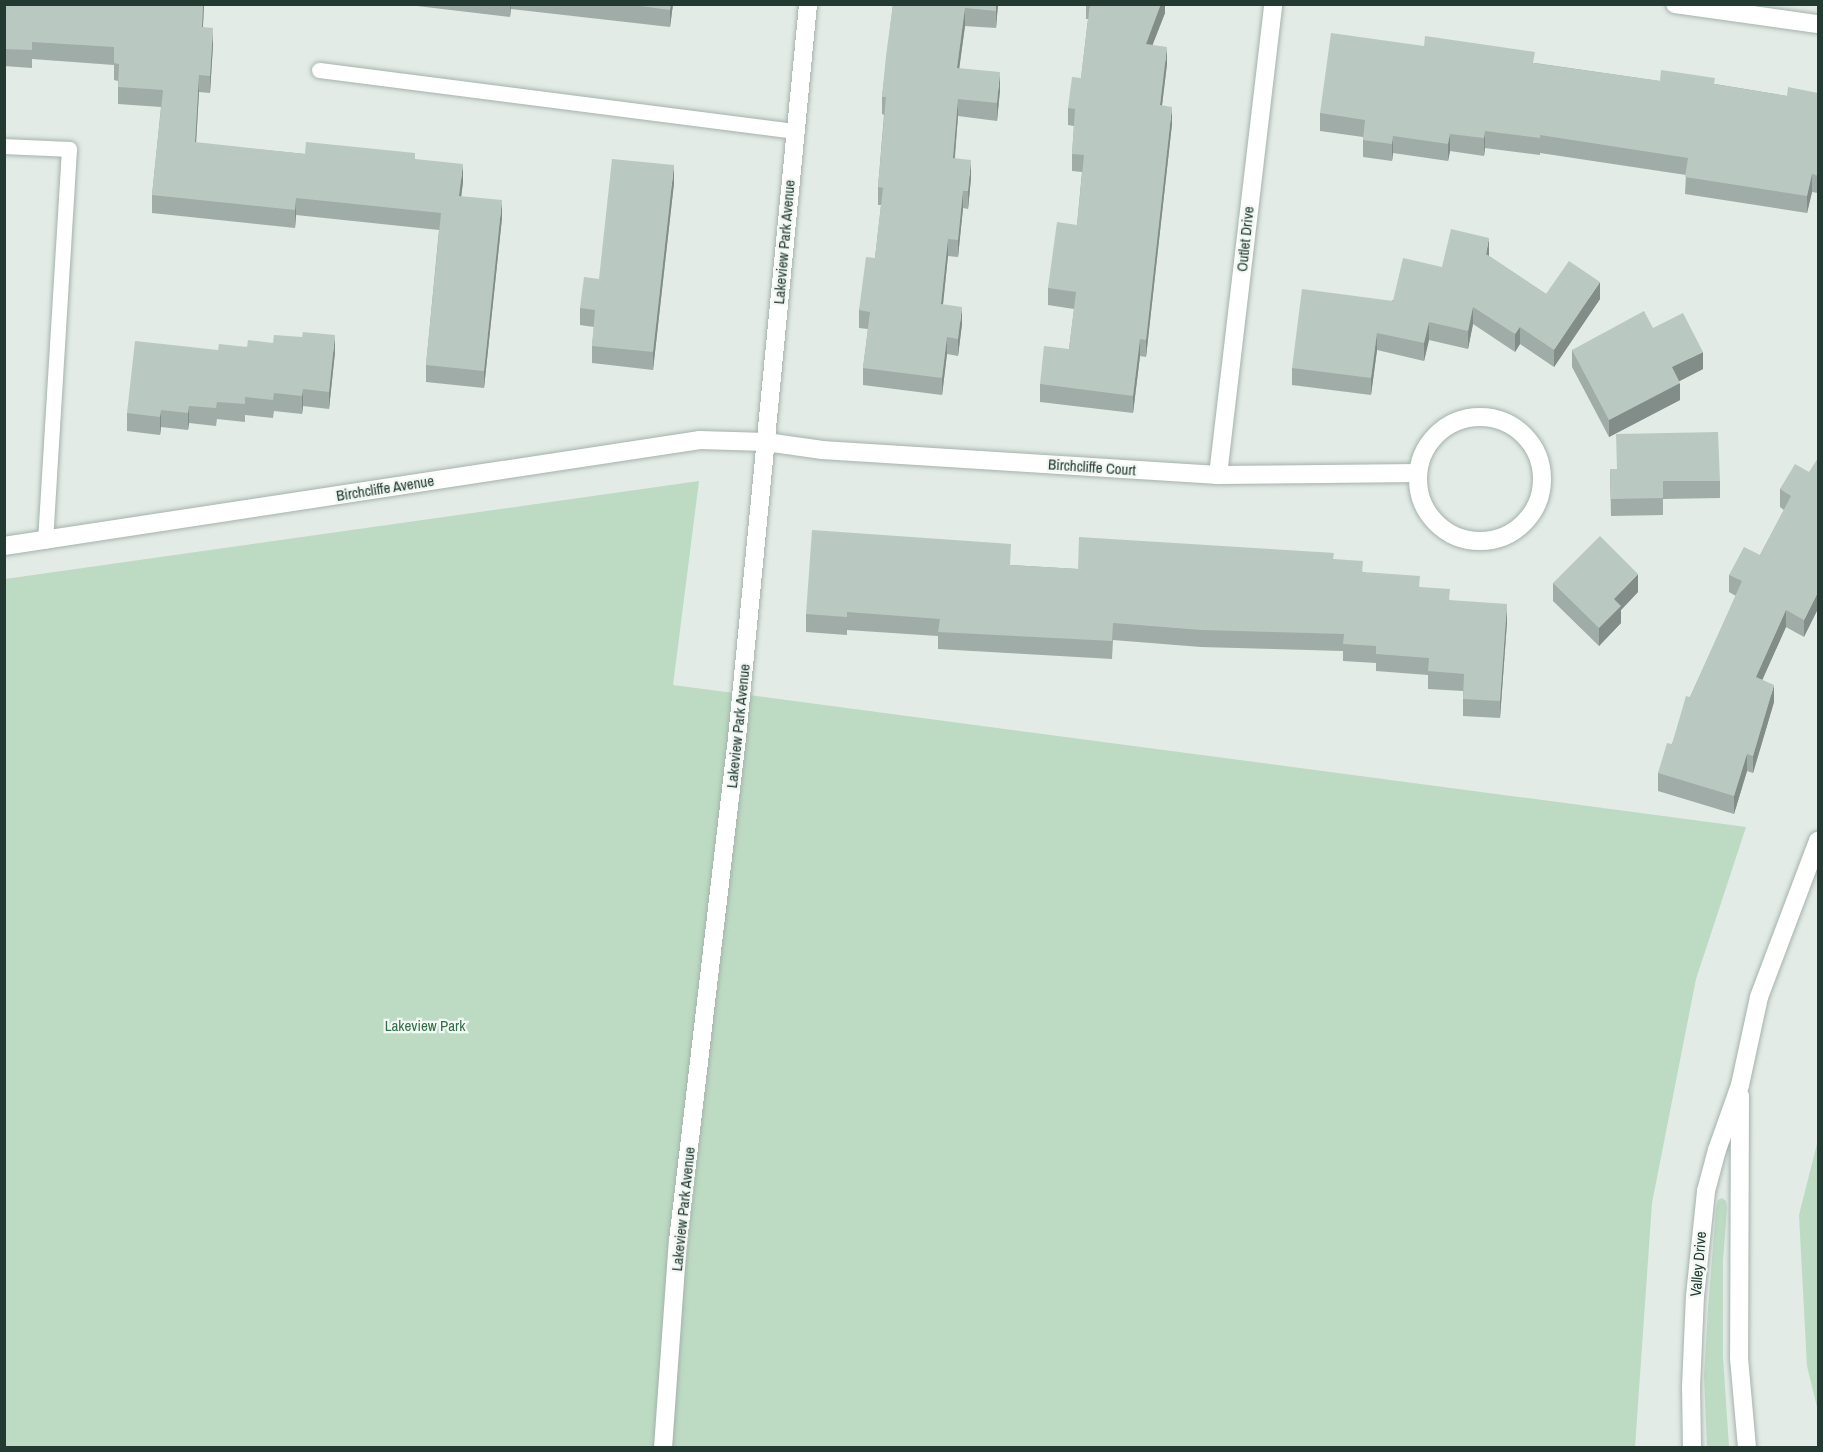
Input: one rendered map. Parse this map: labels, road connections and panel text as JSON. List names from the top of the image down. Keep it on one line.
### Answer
{"streets":{"street":["Outlet Drive","Lakeview Park Avenue","Birchcliffe Court","Birchcliffe Avenue","Valley Drive"]},"crossings":[["Outlet Drive","Birchcliffe Court"],["Lakeview Park Avenue","Birchcliffe Court"],["Lakeview Park Avenue","Birchcliffe Avenue"],["Birchcliffe Court","Birchcliffe Avenue"]],"parks":["Lakeview Park"]}
